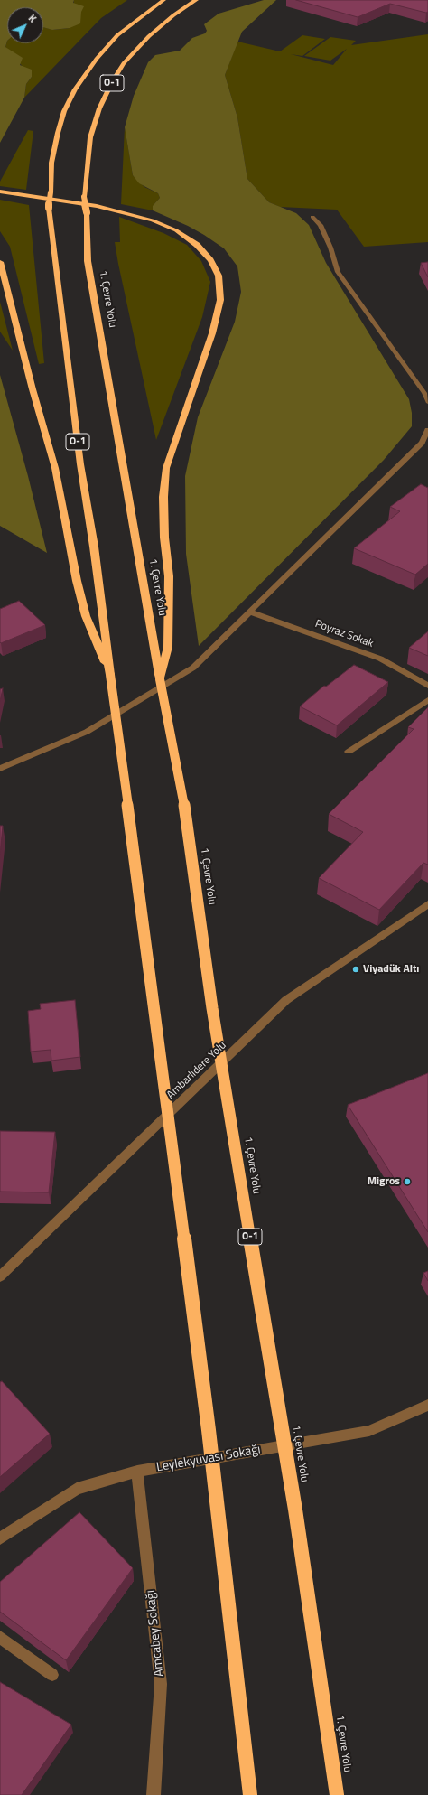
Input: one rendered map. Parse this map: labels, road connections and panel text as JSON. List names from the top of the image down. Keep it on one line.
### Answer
{"streets":{"highway":["O-1","1. Çevre Yolu"],"street":["Poyraz Sokak","Ambarlıdere Yolu","Leylekyuvası Sokağı","Amcabey Sokağı"]},"crossings":[["Leylekyuvası Sokağı","Amcabey Sokağı"]],"places":["Viyadük Altı","Migros"],"north":"top right"}
